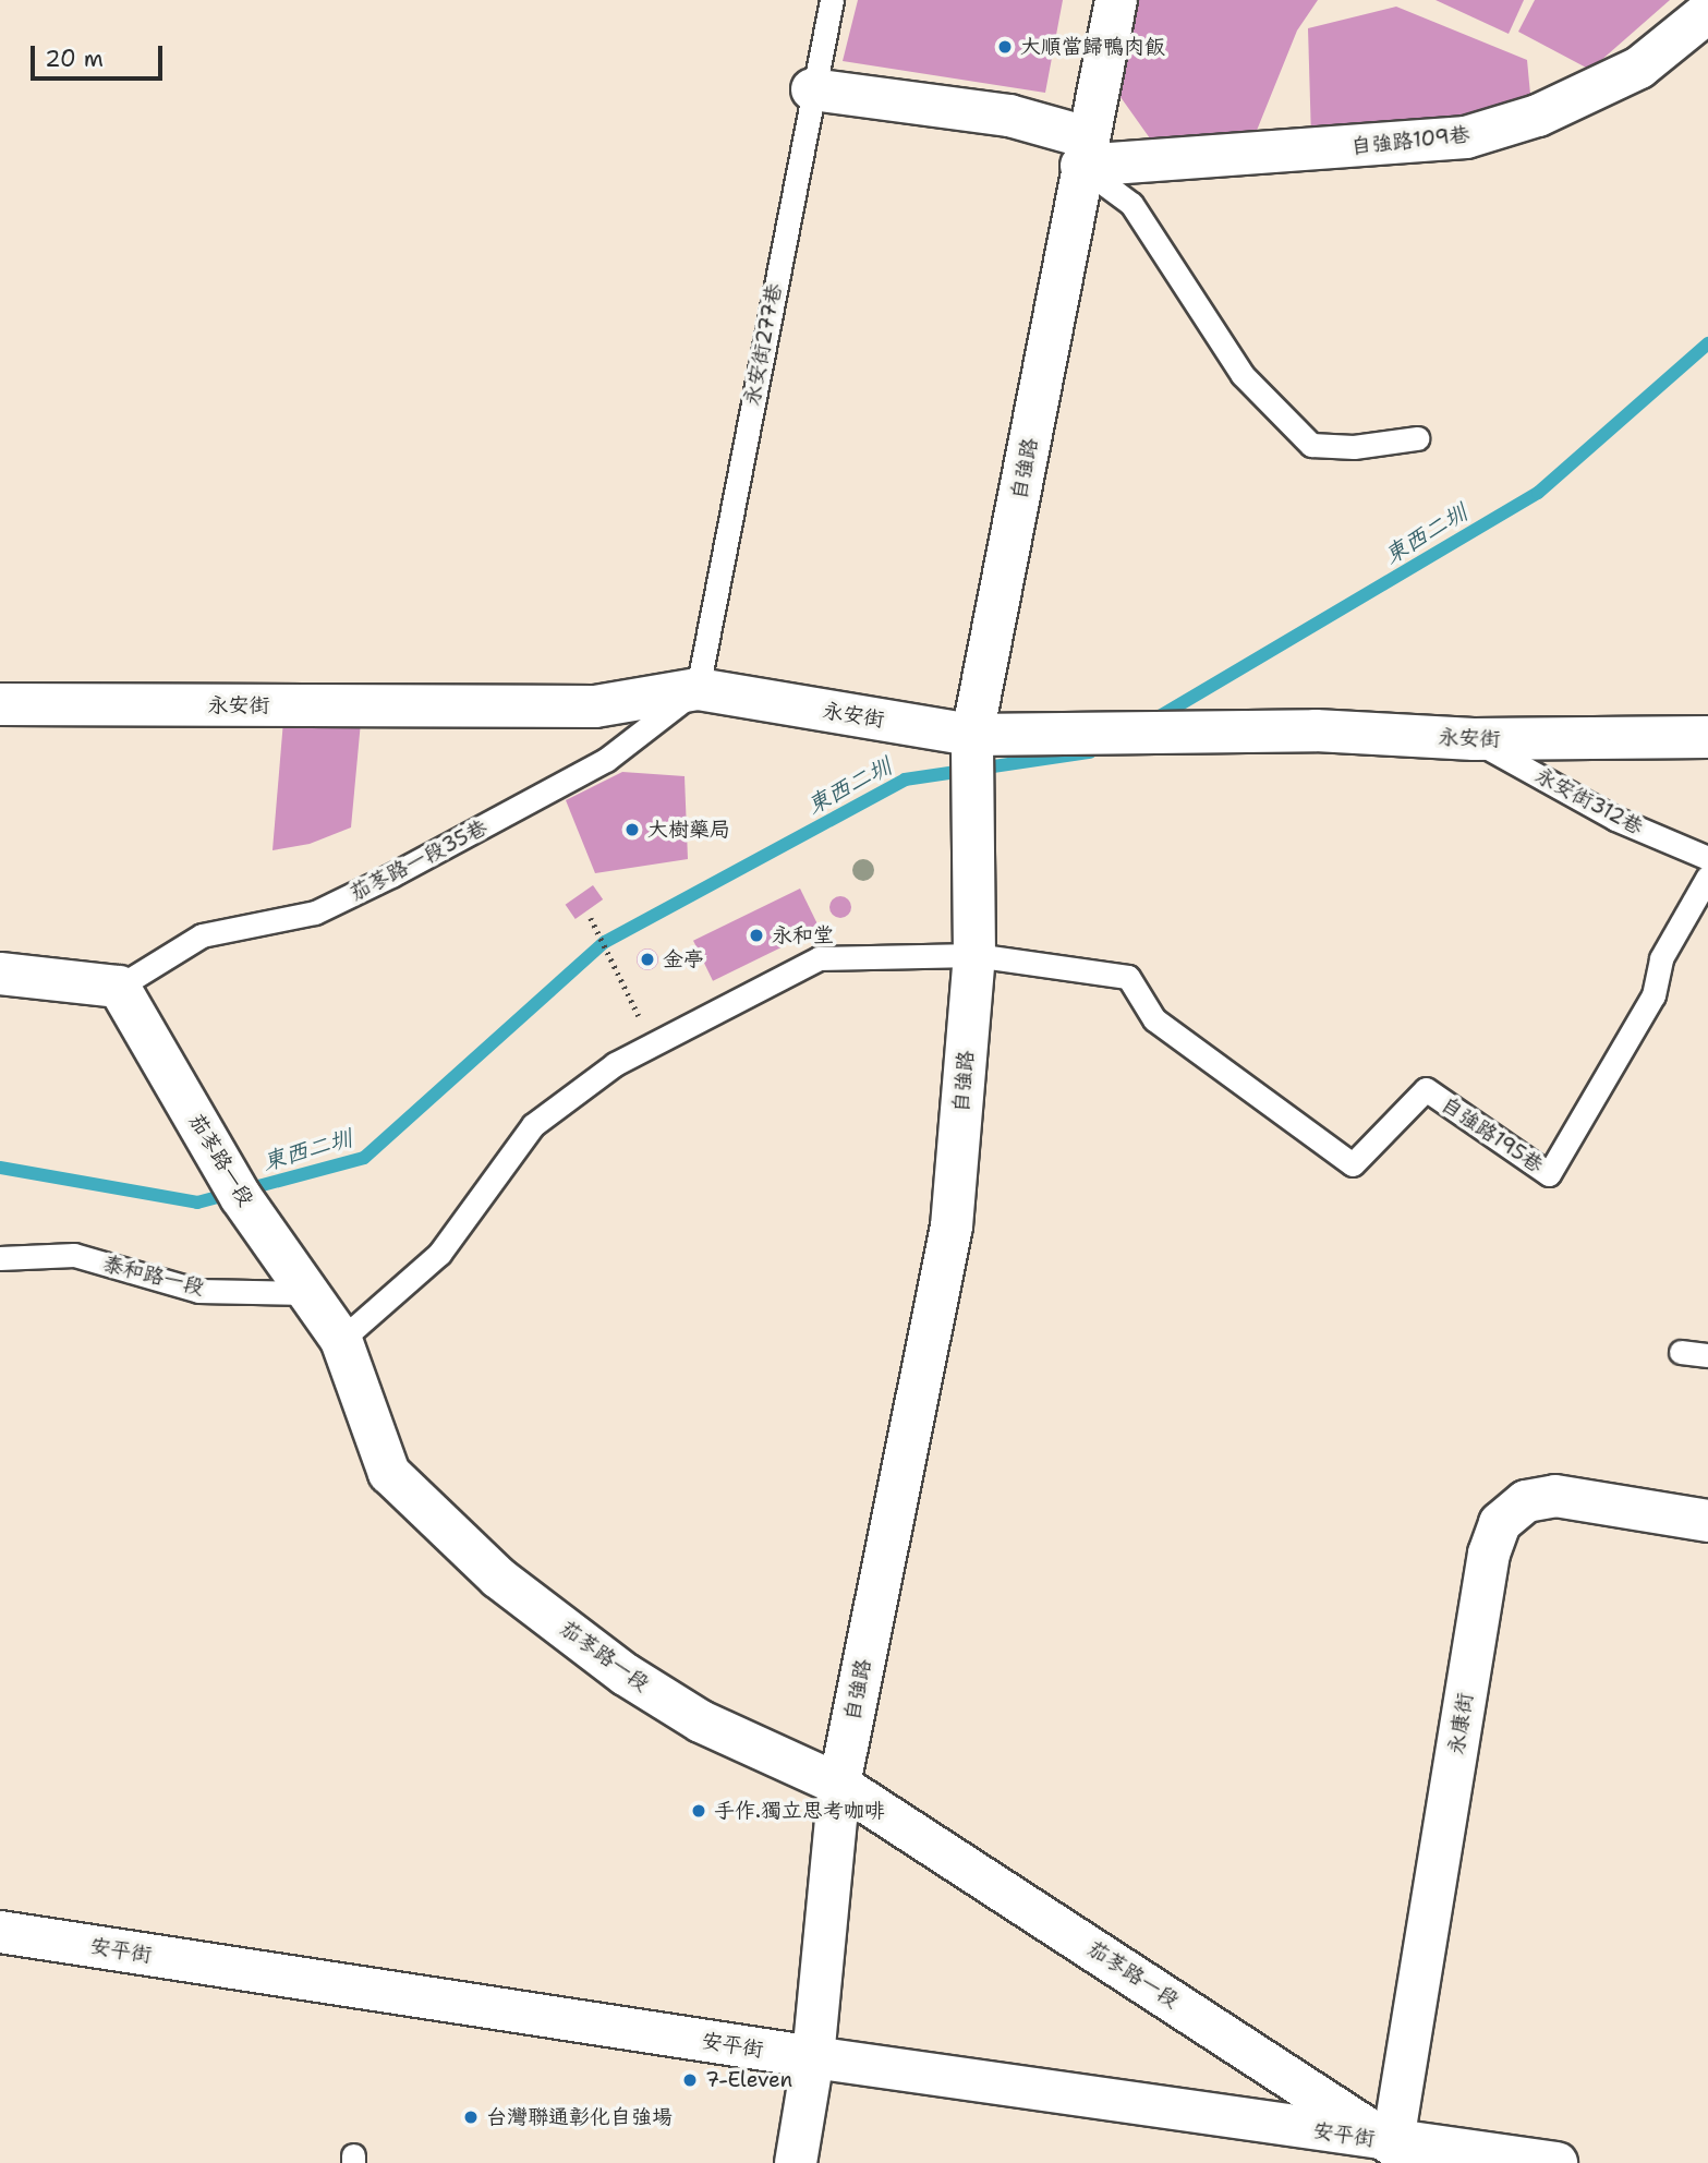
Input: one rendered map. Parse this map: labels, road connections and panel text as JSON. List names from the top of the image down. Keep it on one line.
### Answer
{"streets":{"street":["自強路109巷","自強路","永安街","茄苳路一段","永康街","安平街"],"lane":["永安街277巷","永安街312巷","茄苳路一段35巷","自強路195巷","泰和路一段"]},"crossings":[["自強路109巷","永安街277巷"],["自強路109巷","自強路"],["永安街277巷","永安街"],["永安街277巷","茄苳路一段35巷"],["自強路","永安街"],["自強路","自強路195巷"],["自強路","茄苳路一段"],["自強路","安平街"],["永安街","永安街312巷"],["永安街","茄苳路一段35巷"],["茄苳路一段35巷","茄苳路一段"],["茄苳路一段","泰和路一段"],["茄苳路一段","永康街"],["茄苳路一段","安平街"],["永康街","安平街"]],"water":["東西二圳"],"places":["大順當歸鴨肉飯","大樹藥局","永和堂","金亭","手作.獨立思考咖啡","7-Eleven","台灣聯通彰化自強場"],"scale_bar":"20 m"}
